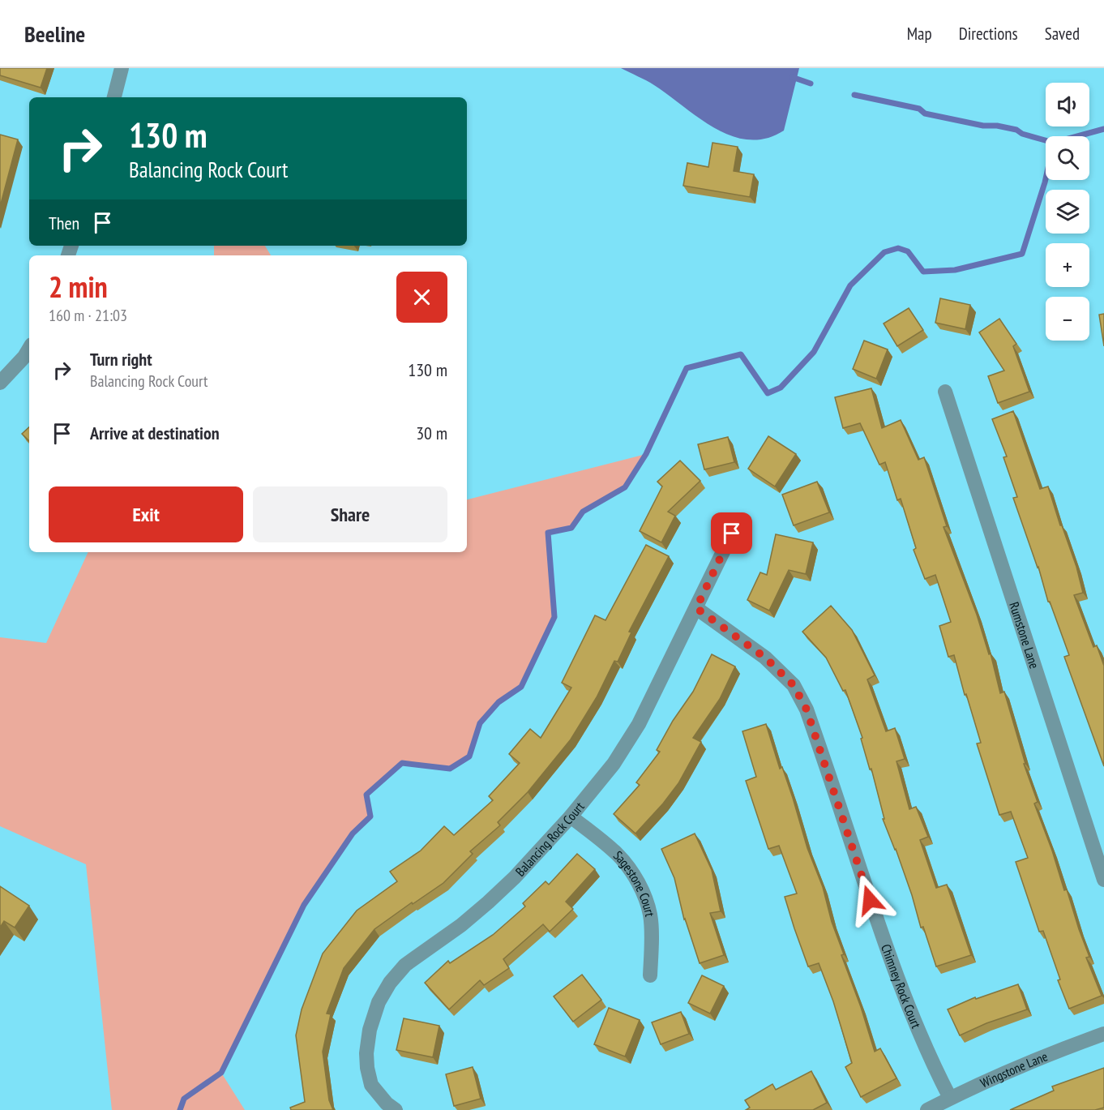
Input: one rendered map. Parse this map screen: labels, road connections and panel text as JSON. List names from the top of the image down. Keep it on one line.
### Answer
{"streets":{"street":["Rumstone Lane","Balancing Rock Court","Sagestone Court","Chimney Rock Court","Wingstone Lane"]},"crossings":[["Balancing Rock Court","Sagestone Court"],["Balancing Rock Court","Chimney Rock Court"],["Chimney Rock Court","Wingstone Lane"]],"page":{"header":"Beeline","nav":["Map","Directions","Saved"],"map_buttons":["+","−"],"turn":["130 m","Balancing Rock Court"],"then":"Then","heading":["2 min","160 m · 21:03"],"list":[{"name":"Turn right","note":"Balancing Rock Court","value":"130 m"},{"name":"Arrive at destination","value":"30 m"}],"buttons":["Exit","Share"]}}
